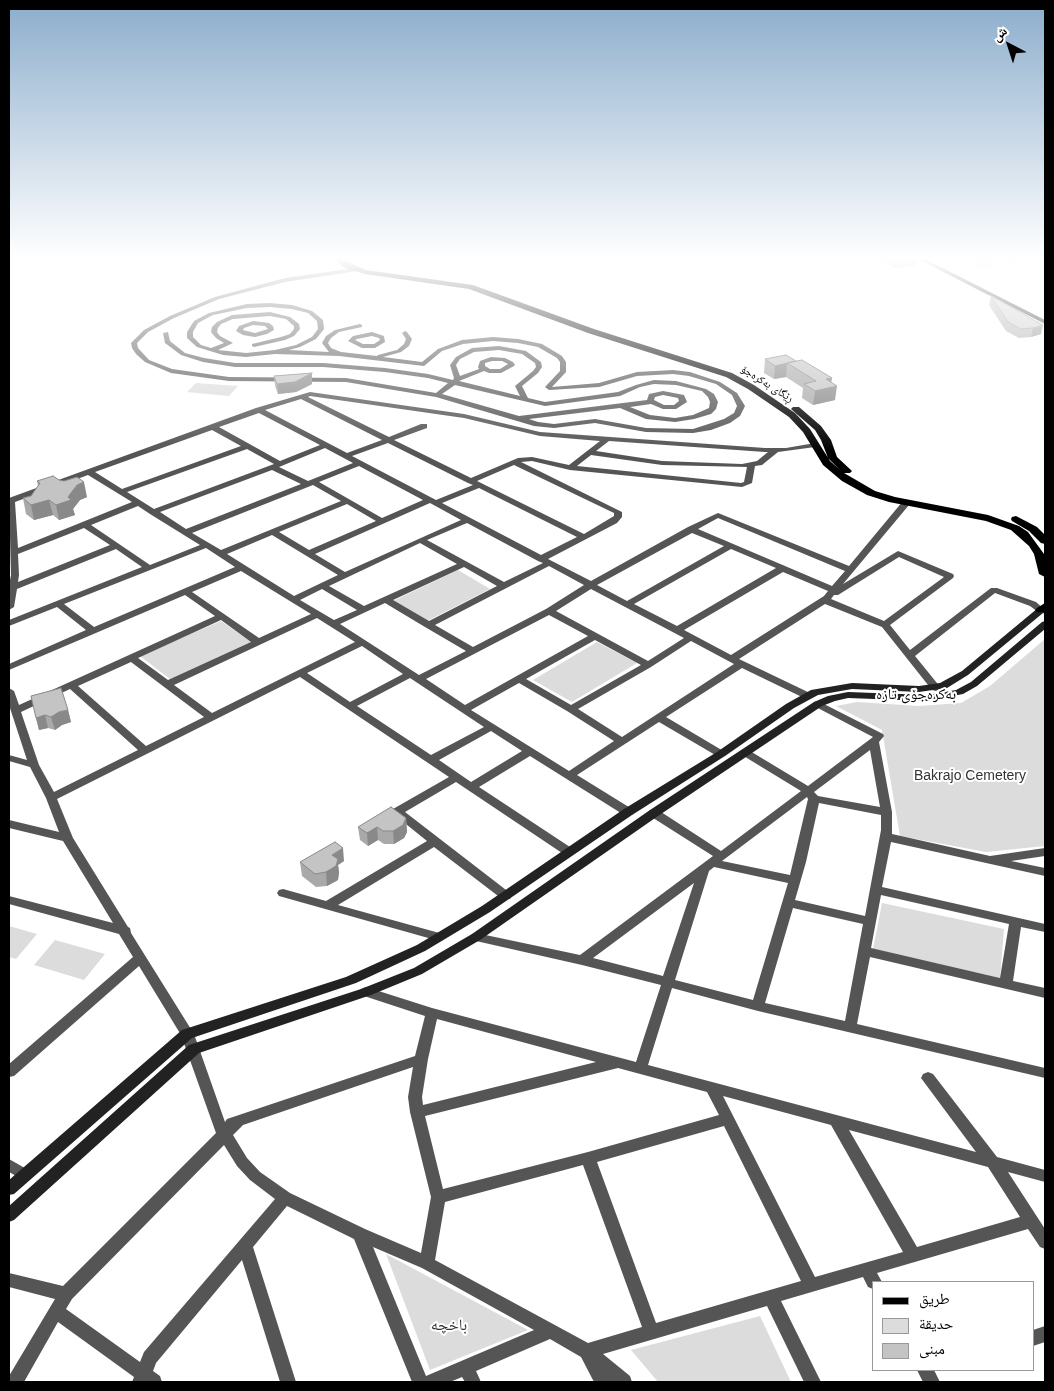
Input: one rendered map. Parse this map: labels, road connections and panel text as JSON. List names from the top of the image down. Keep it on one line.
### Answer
{"streets":{"main road":["ڕێگای بەکرەجۆ"]},"districts":["بەکرەجۆی تازە"],"parks":["Bakrajo Cemetery","باخچە"],"legend":["طريق","حديقة","مبنى"],"north":"top left"}
